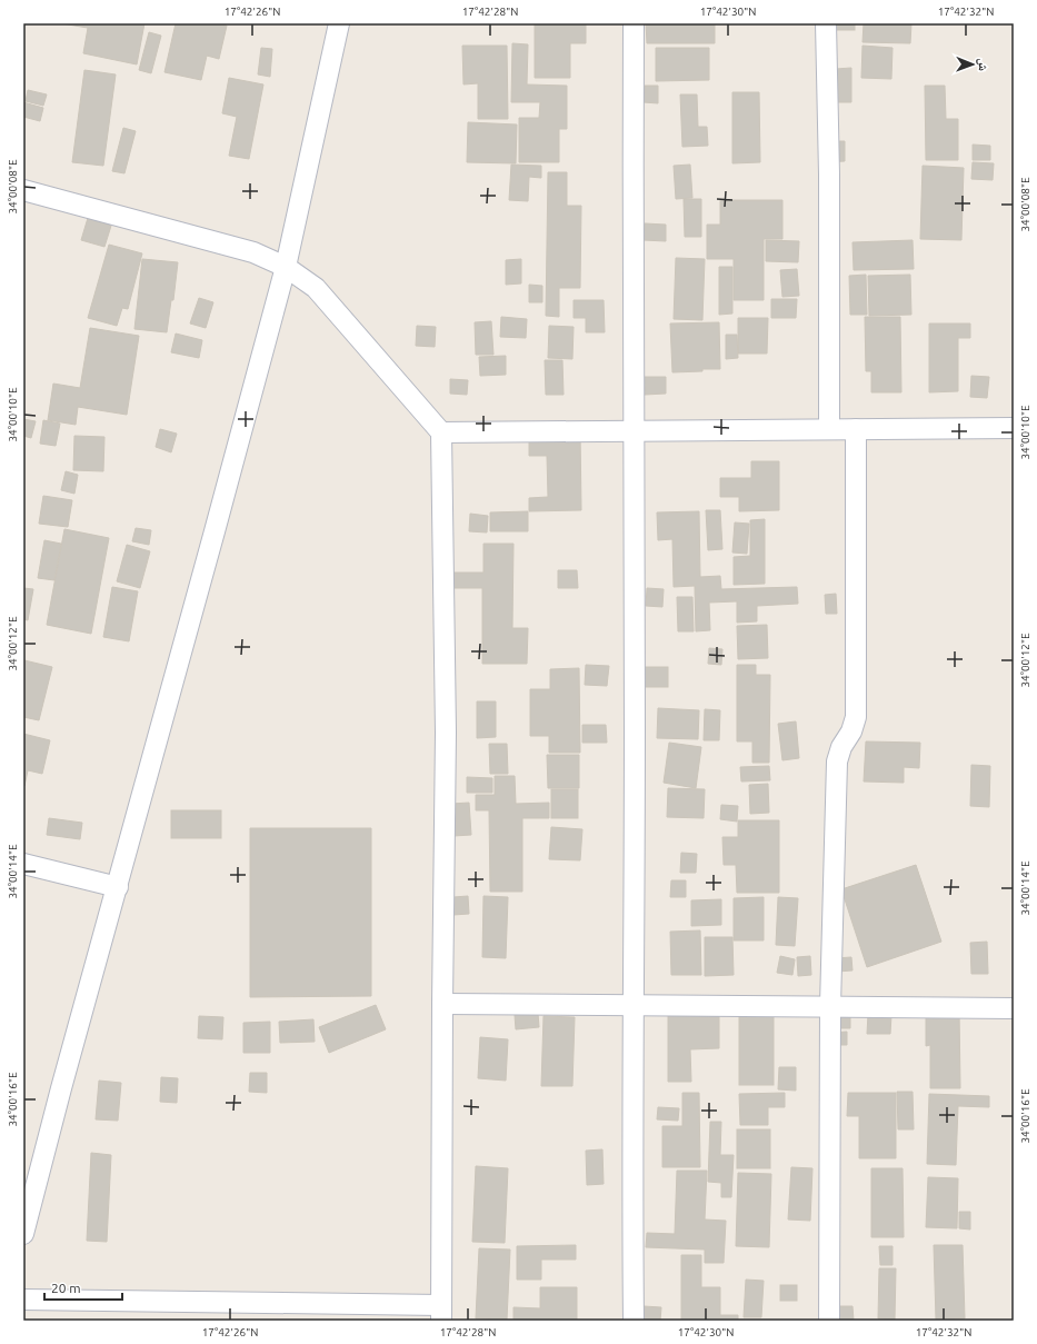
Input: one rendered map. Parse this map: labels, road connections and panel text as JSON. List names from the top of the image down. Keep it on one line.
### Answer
{"scale_bar":"20 m","north":"right","coordinates":["17°42'26\"N","17°42'28\"N","17°42'30\"N","17°42'32\"N","34°00'08\"E","34°00'10\"E","34°00'12\"E","34°00'14\"E","34°00'16\"E"]}
